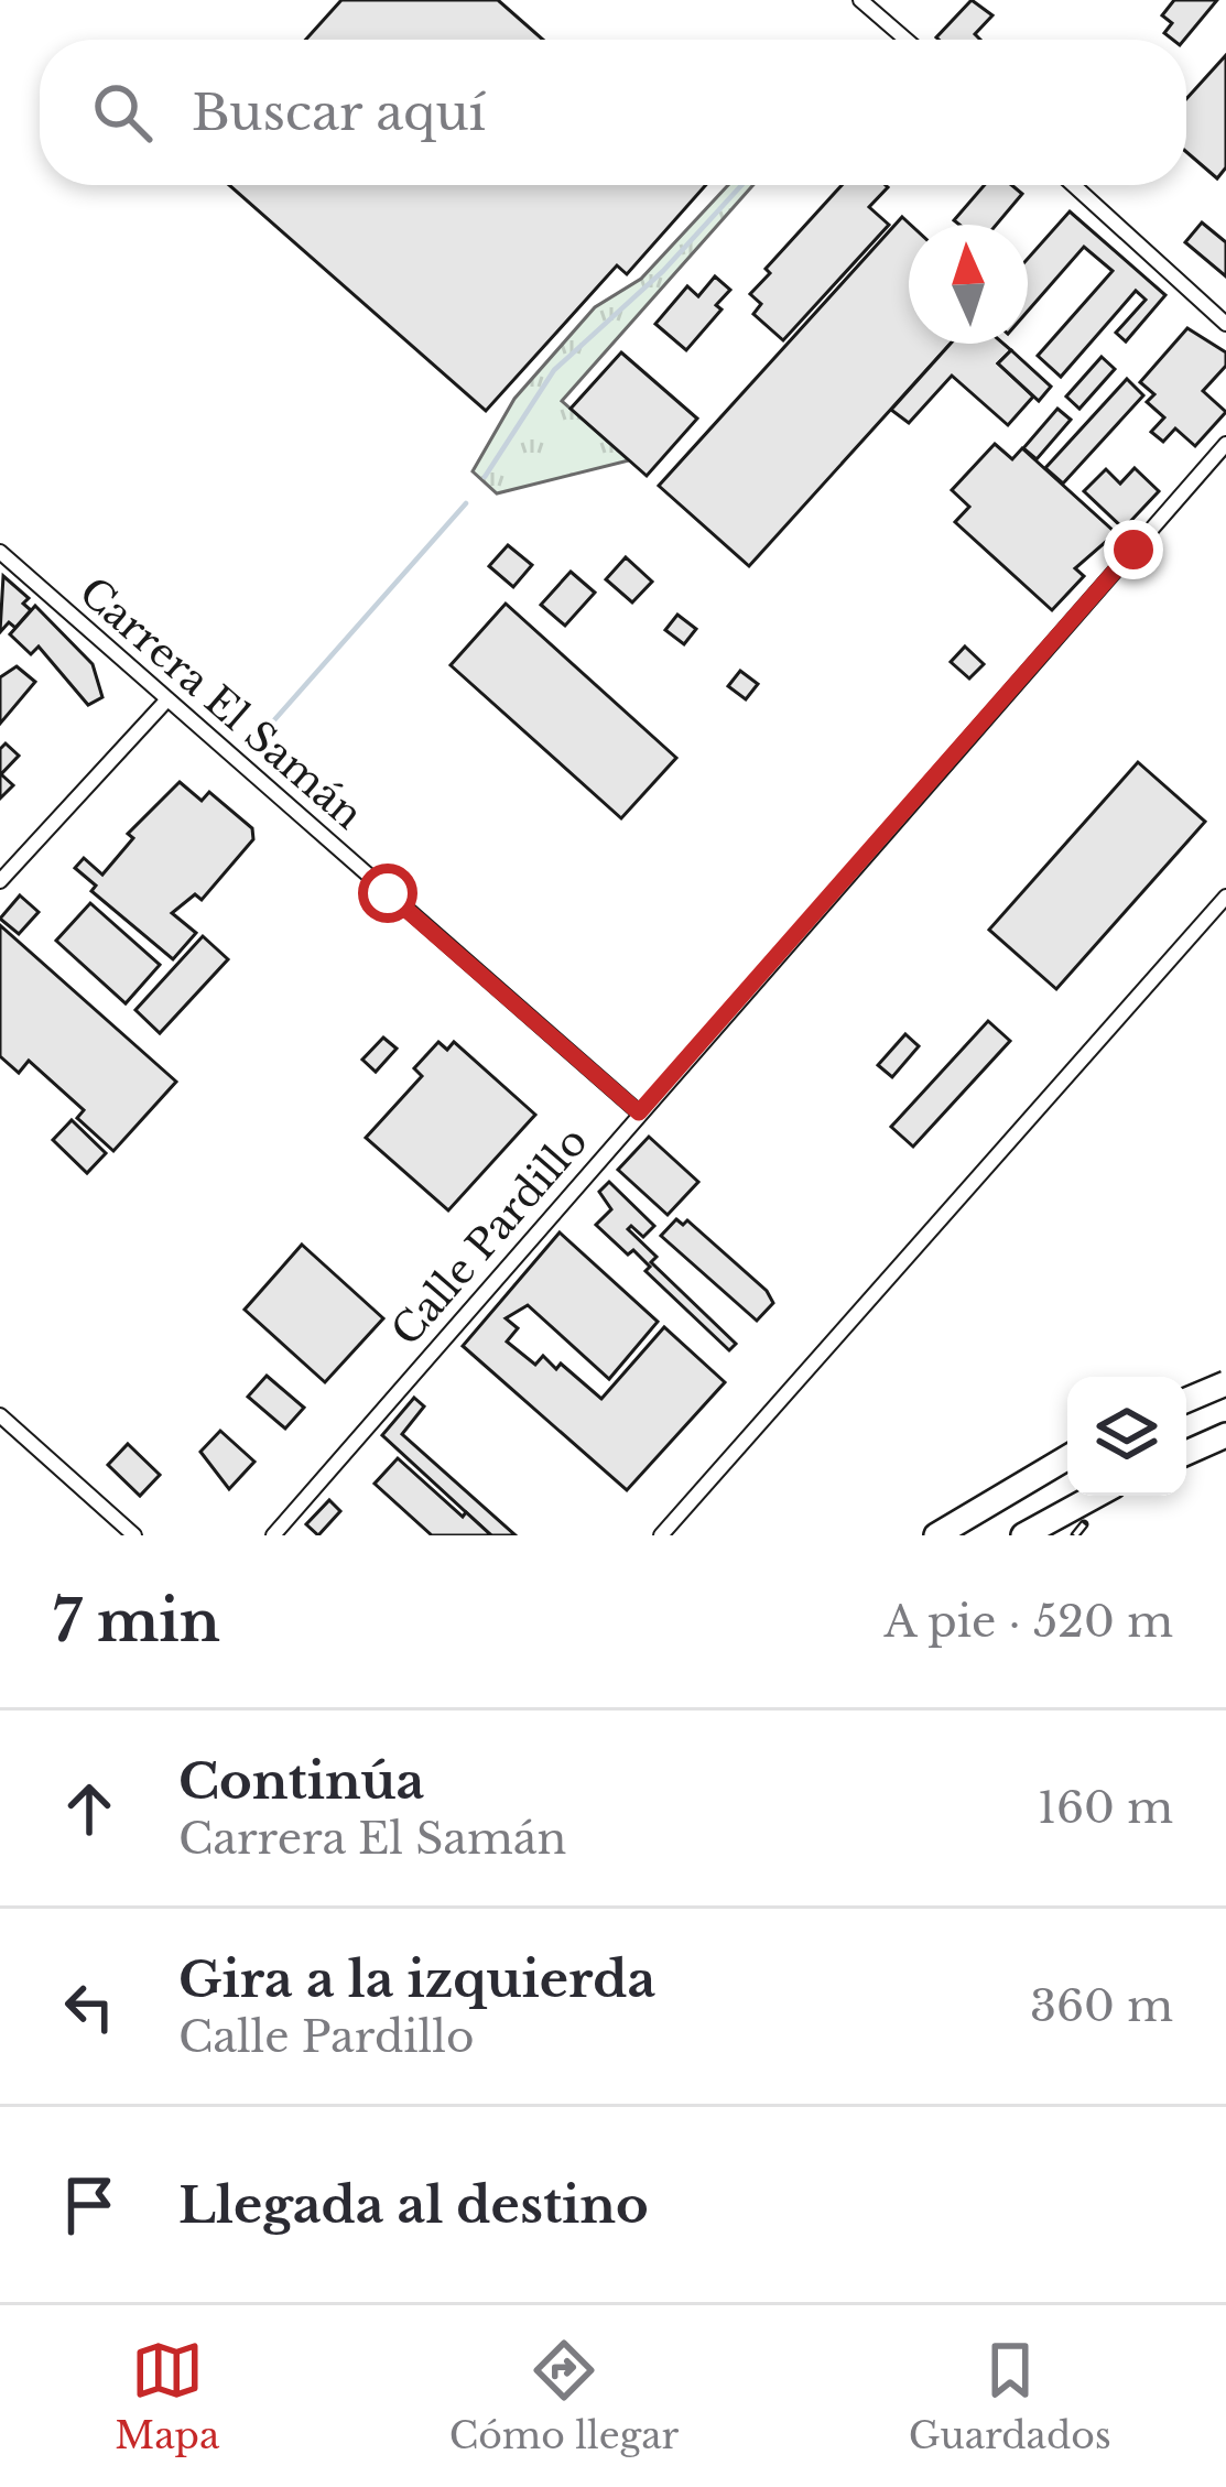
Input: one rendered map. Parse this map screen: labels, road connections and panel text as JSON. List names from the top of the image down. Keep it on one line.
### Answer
{"streets":{"street":["Carrera El Samán","Calle Pardillo"]},"crossings":[["Carrera El Samán","Calle Pardillo"]],"north":"top","page":{"search":"Buscar aquí","heading":["7 min","A pie · 520 m"],"list":[["Continúa","Carrera El Samán","160 m"],["Gira a la izquierda","Calle Pardillo","360 m"],"Llegada al destino"],"nav":["Mapa","Cómo llegar","Guardados"]}}
